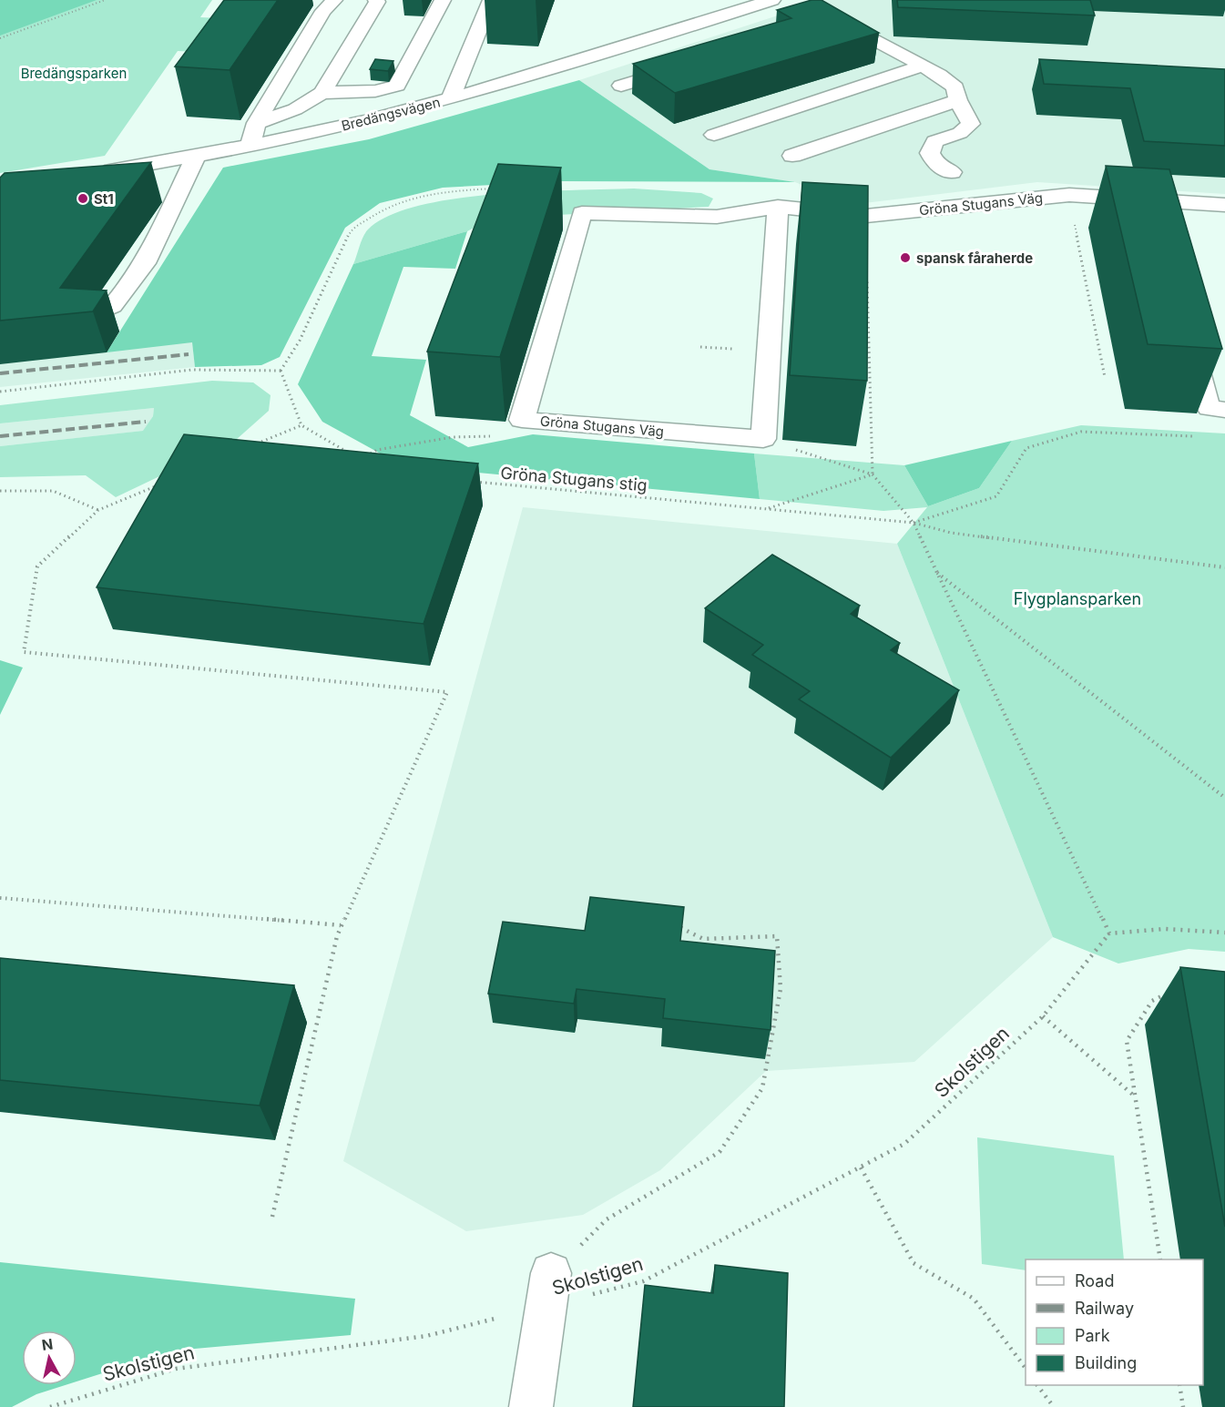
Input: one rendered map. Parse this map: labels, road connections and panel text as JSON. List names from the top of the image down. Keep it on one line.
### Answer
{"streets":{"street":["Bredängsvägen","Gröna Stugans Väg"],"path":["Gröna Stugans stig","Skolstigen"]},"parks":["Bredängsparken","Flygplansparken"],"places":["St1","spansk fåraherde"],"legend":["Road","Railway","Park","Building"],"north":"top"}
